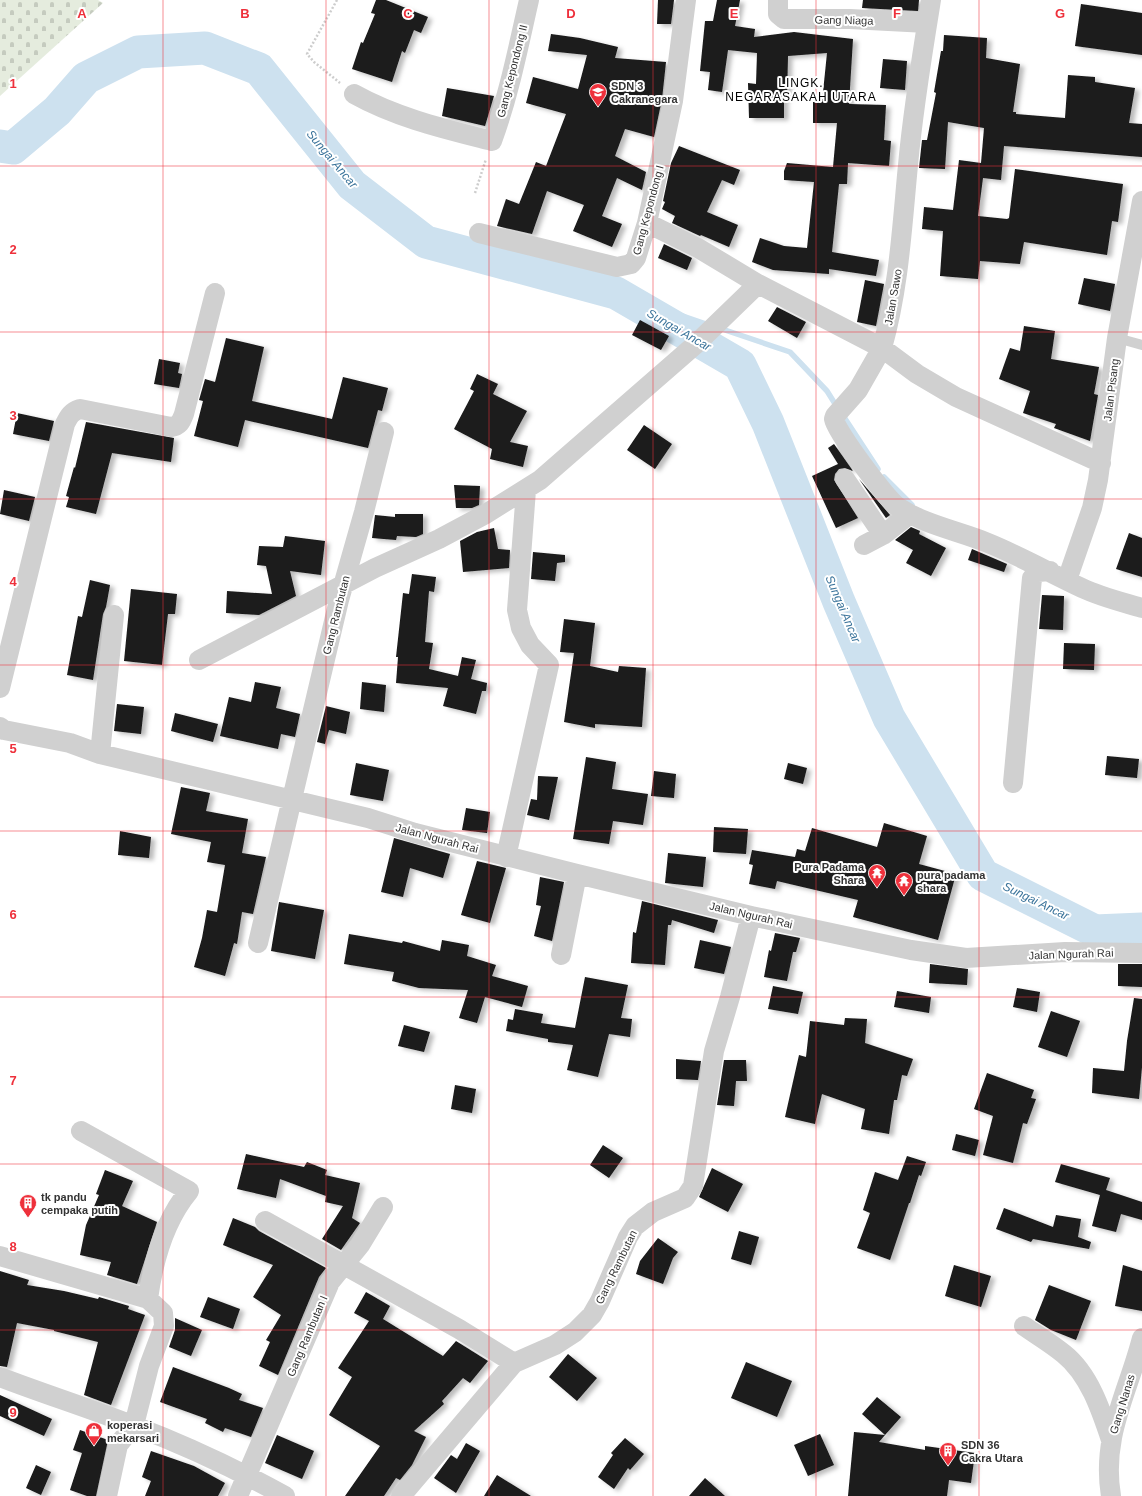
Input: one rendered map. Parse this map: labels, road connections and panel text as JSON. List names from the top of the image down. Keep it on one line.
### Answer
{"streets":{"street":["Gang Niaga","Gang Kepondong II","Gang Kepondong I","Jalan Sawo","Jalan Pisang","Gang Rambutan","Jalan Ngurah Rai","Gang Rambutan I","Gang Nanas"]},"crossings":[["Gang Niaga","Jalan Sawo"],["Gang Rambutan","Jalan Ngurah Rai"]],"districts":["LINGK. NEGARASAKAH UTARA"],"water":["Sungai Ancar"],"places":{"school or university":["SDN 3 Cakranegara"],"temple":["Pura Padama Shara","pura padama shara"],"building":["tk pandu cempaka putih","SDN 36 Cakra Utara"],"shop":["koperasi mekarsari"]},"grid":{"columns":["A","B","C","D","E","F","G"],"rows":["1","2","3","4","5","6","7","8","9"]}}
